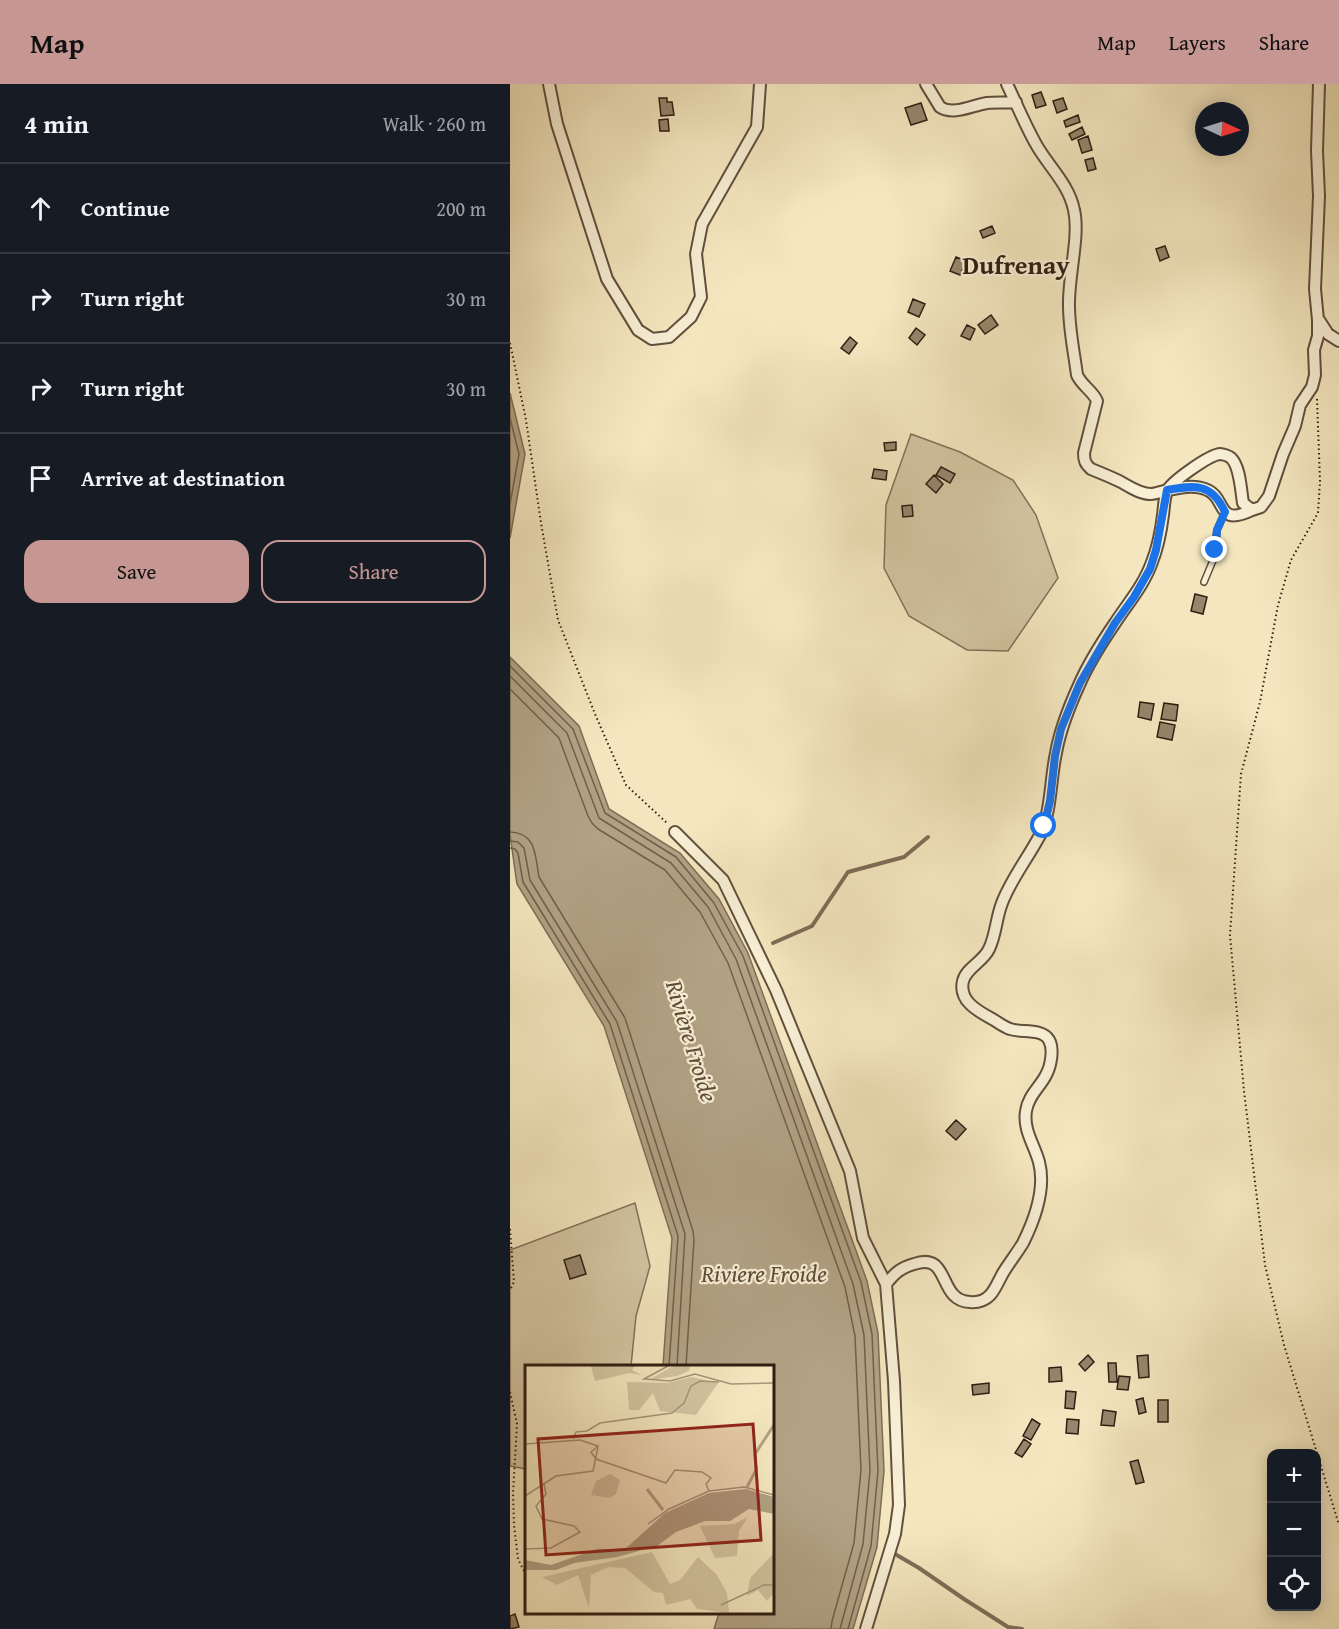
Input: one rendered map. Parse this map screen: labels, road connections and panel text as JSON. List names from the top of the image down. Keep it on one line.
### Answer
{"districts":["Dufrenay"],"water":["Rivière Froide","Riviere Froide"],"north":"right","page":{"header":"Map","nav":["Map","Layers","Share"],"heading":["4 min","Walk · 260 m"],"list":[["Continue","200 m"],["Turn right","30 m"],["Turn right","30 m"],"Arrive at destination"],"buttons":["Save","Share"],"map_buttons":["+","−"]}}
